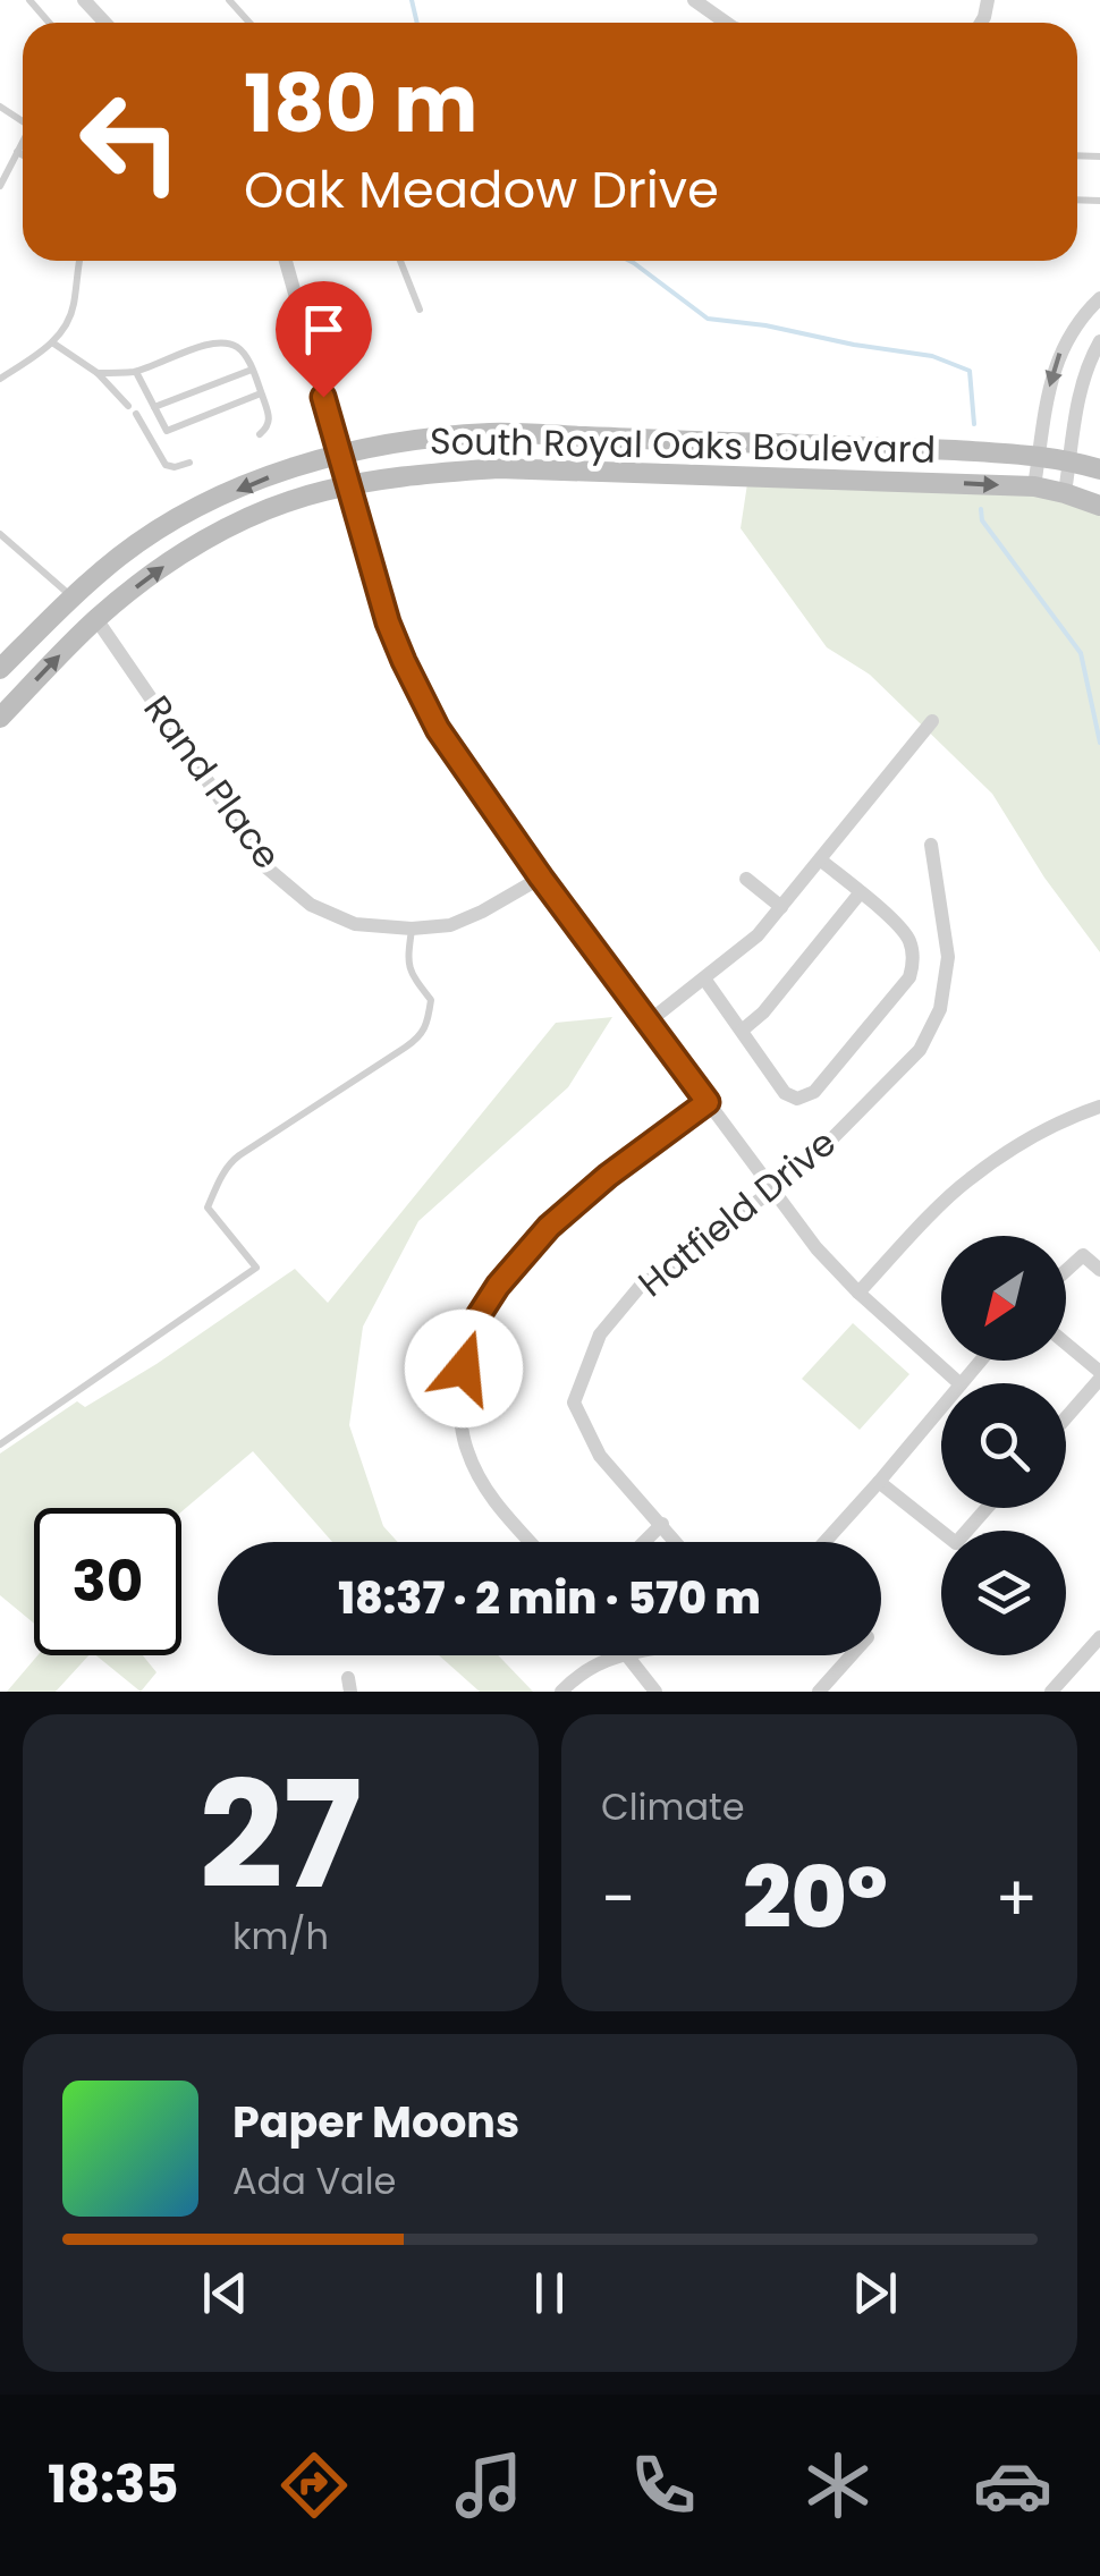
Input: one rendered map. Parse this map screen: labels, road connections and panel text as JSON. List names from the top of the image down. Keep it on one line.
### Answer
{"streets":{"main road":["South Royal Oaks Boulevard"],"street":["Rand Place","Hatfield Drive"]},"crossings":[["South Royal Oaks Boulevard","Rand Place"]],"north":"bottom left","page":{"turn":["180 m","Oak Meadow Drive"],"limit":"30","trip":"18:37 · 2 min · 570 m","tile":[["27","km/h"],"Climate"],"heat":["−","20°","+"],"song":["Paper Moons","Ada Vale"],"tabs":"18:35"}}
